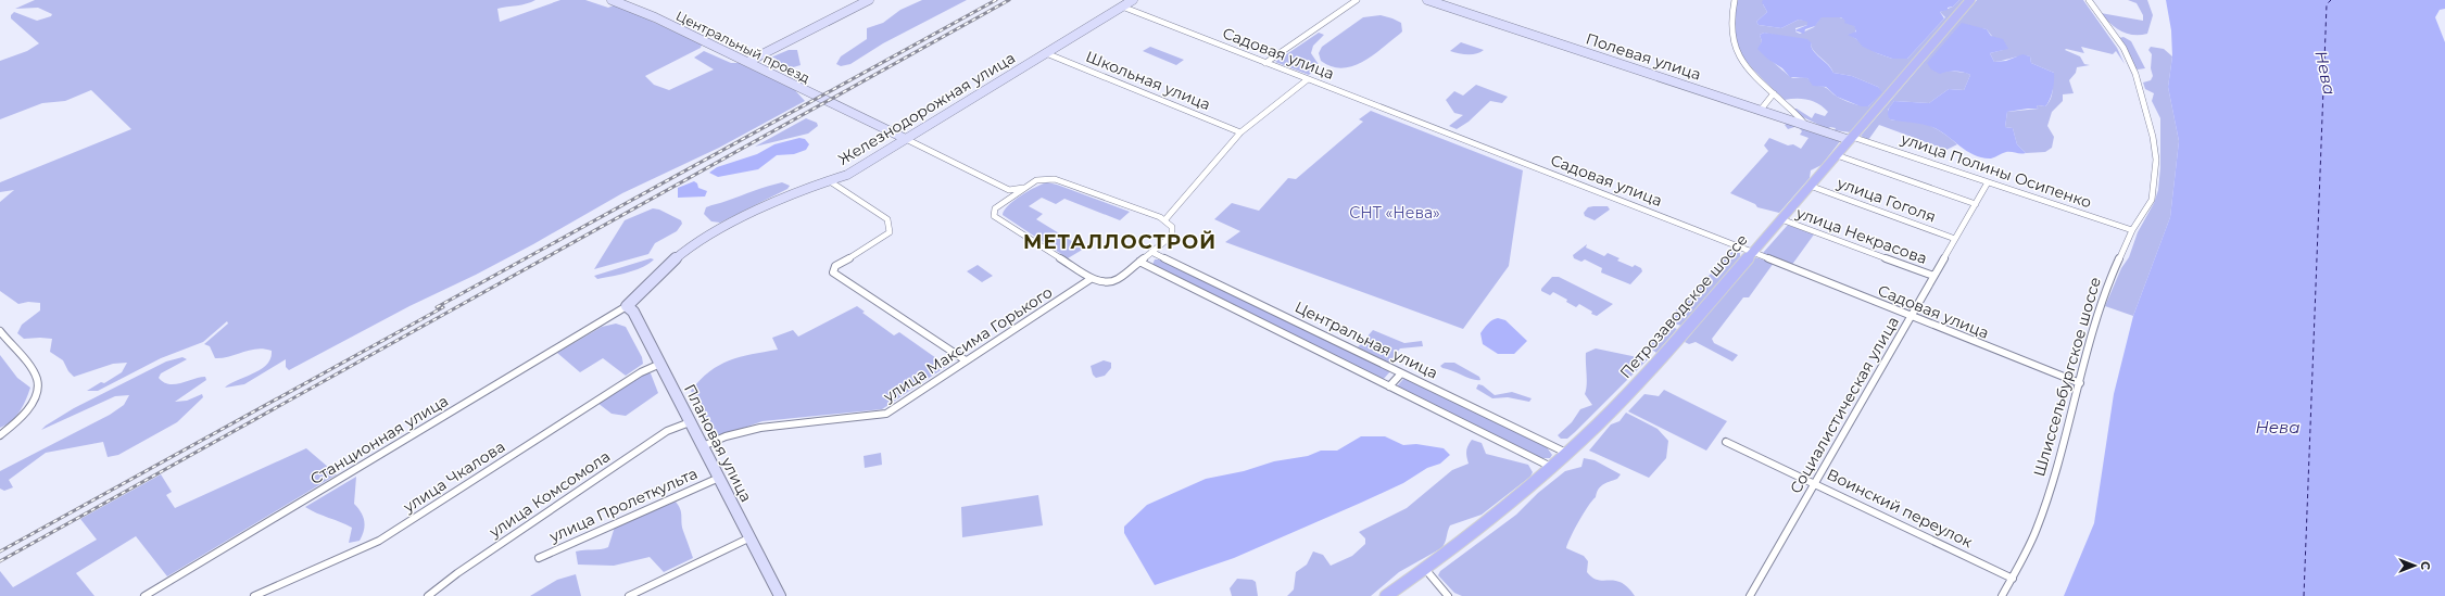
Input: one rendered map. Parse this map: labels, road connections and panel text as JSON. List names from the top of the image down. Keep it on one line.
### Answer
{"streets":{"main road":["Петрозаводское шоссе"],"street":["Центральный проезд","Садовая улица","Полевая улица","Школьная улица","Железнодорожная улица","улица Полины Осипенко","улица Гоголя","улица Некрасова","Центральная улица","улица Максима Горького","Шлиссельбургское шоссе","Социалистическая улица","Станционная улица","Плановая улица","улица Чкалова","улица Комсомола","улица Пролеткульта","Воинский переулок"]},"crossings":[["Центральный проезд","Железнодорожная улица"],["Садовая улица","Железнодорожная улица"],["Садовая улица","Петрозаводское шоссе"],["Садовая улица","Шлиссельбургское шоссе"],["Садовая улица","Социалистическая улица"],["Полевая улица","улица Полины Осипенко"],["Полевая улица","Петрозаводское шоссе"],["Школьная улица","Железнодорожная улица"],["Железнодорожная улица","Станционная улица"],["Железнодорожная улица","Плановая улица"],["улица Полины Осипенко","Петрозаводское шоссе"],["улица Полины Осипенко","Шлиссельбургское шоссе"],["улица Полины Осипенко","Социалистическая улица"],["улица Гоголя","Петрозаводское шоссе"],["улица Гоголя","Социалистическая улица"],["улица Некрасова","Петрозаводское шоссе"],["улица Некрасова","Социалистическая улица"],["Петрозаводское шоссе","Центральная улица"],["улица Максима Горького","Плановая улица"],["Шлиссельбургское шоссе","Воинский переулок"],["Социалистическая улица","Воинский переулок"],["Станционная улица","Плановая улица"],["Плановая улица","улица Чкалова"],["Плановая улица","улица Комсомола"],["Плановая улица","улица Пролеткульта"]],"districts":["МЕТАЛЛОСТРОЙ"],"water":["Нева"],"parks":["СНТ «Нева»"],"north":"right"}
